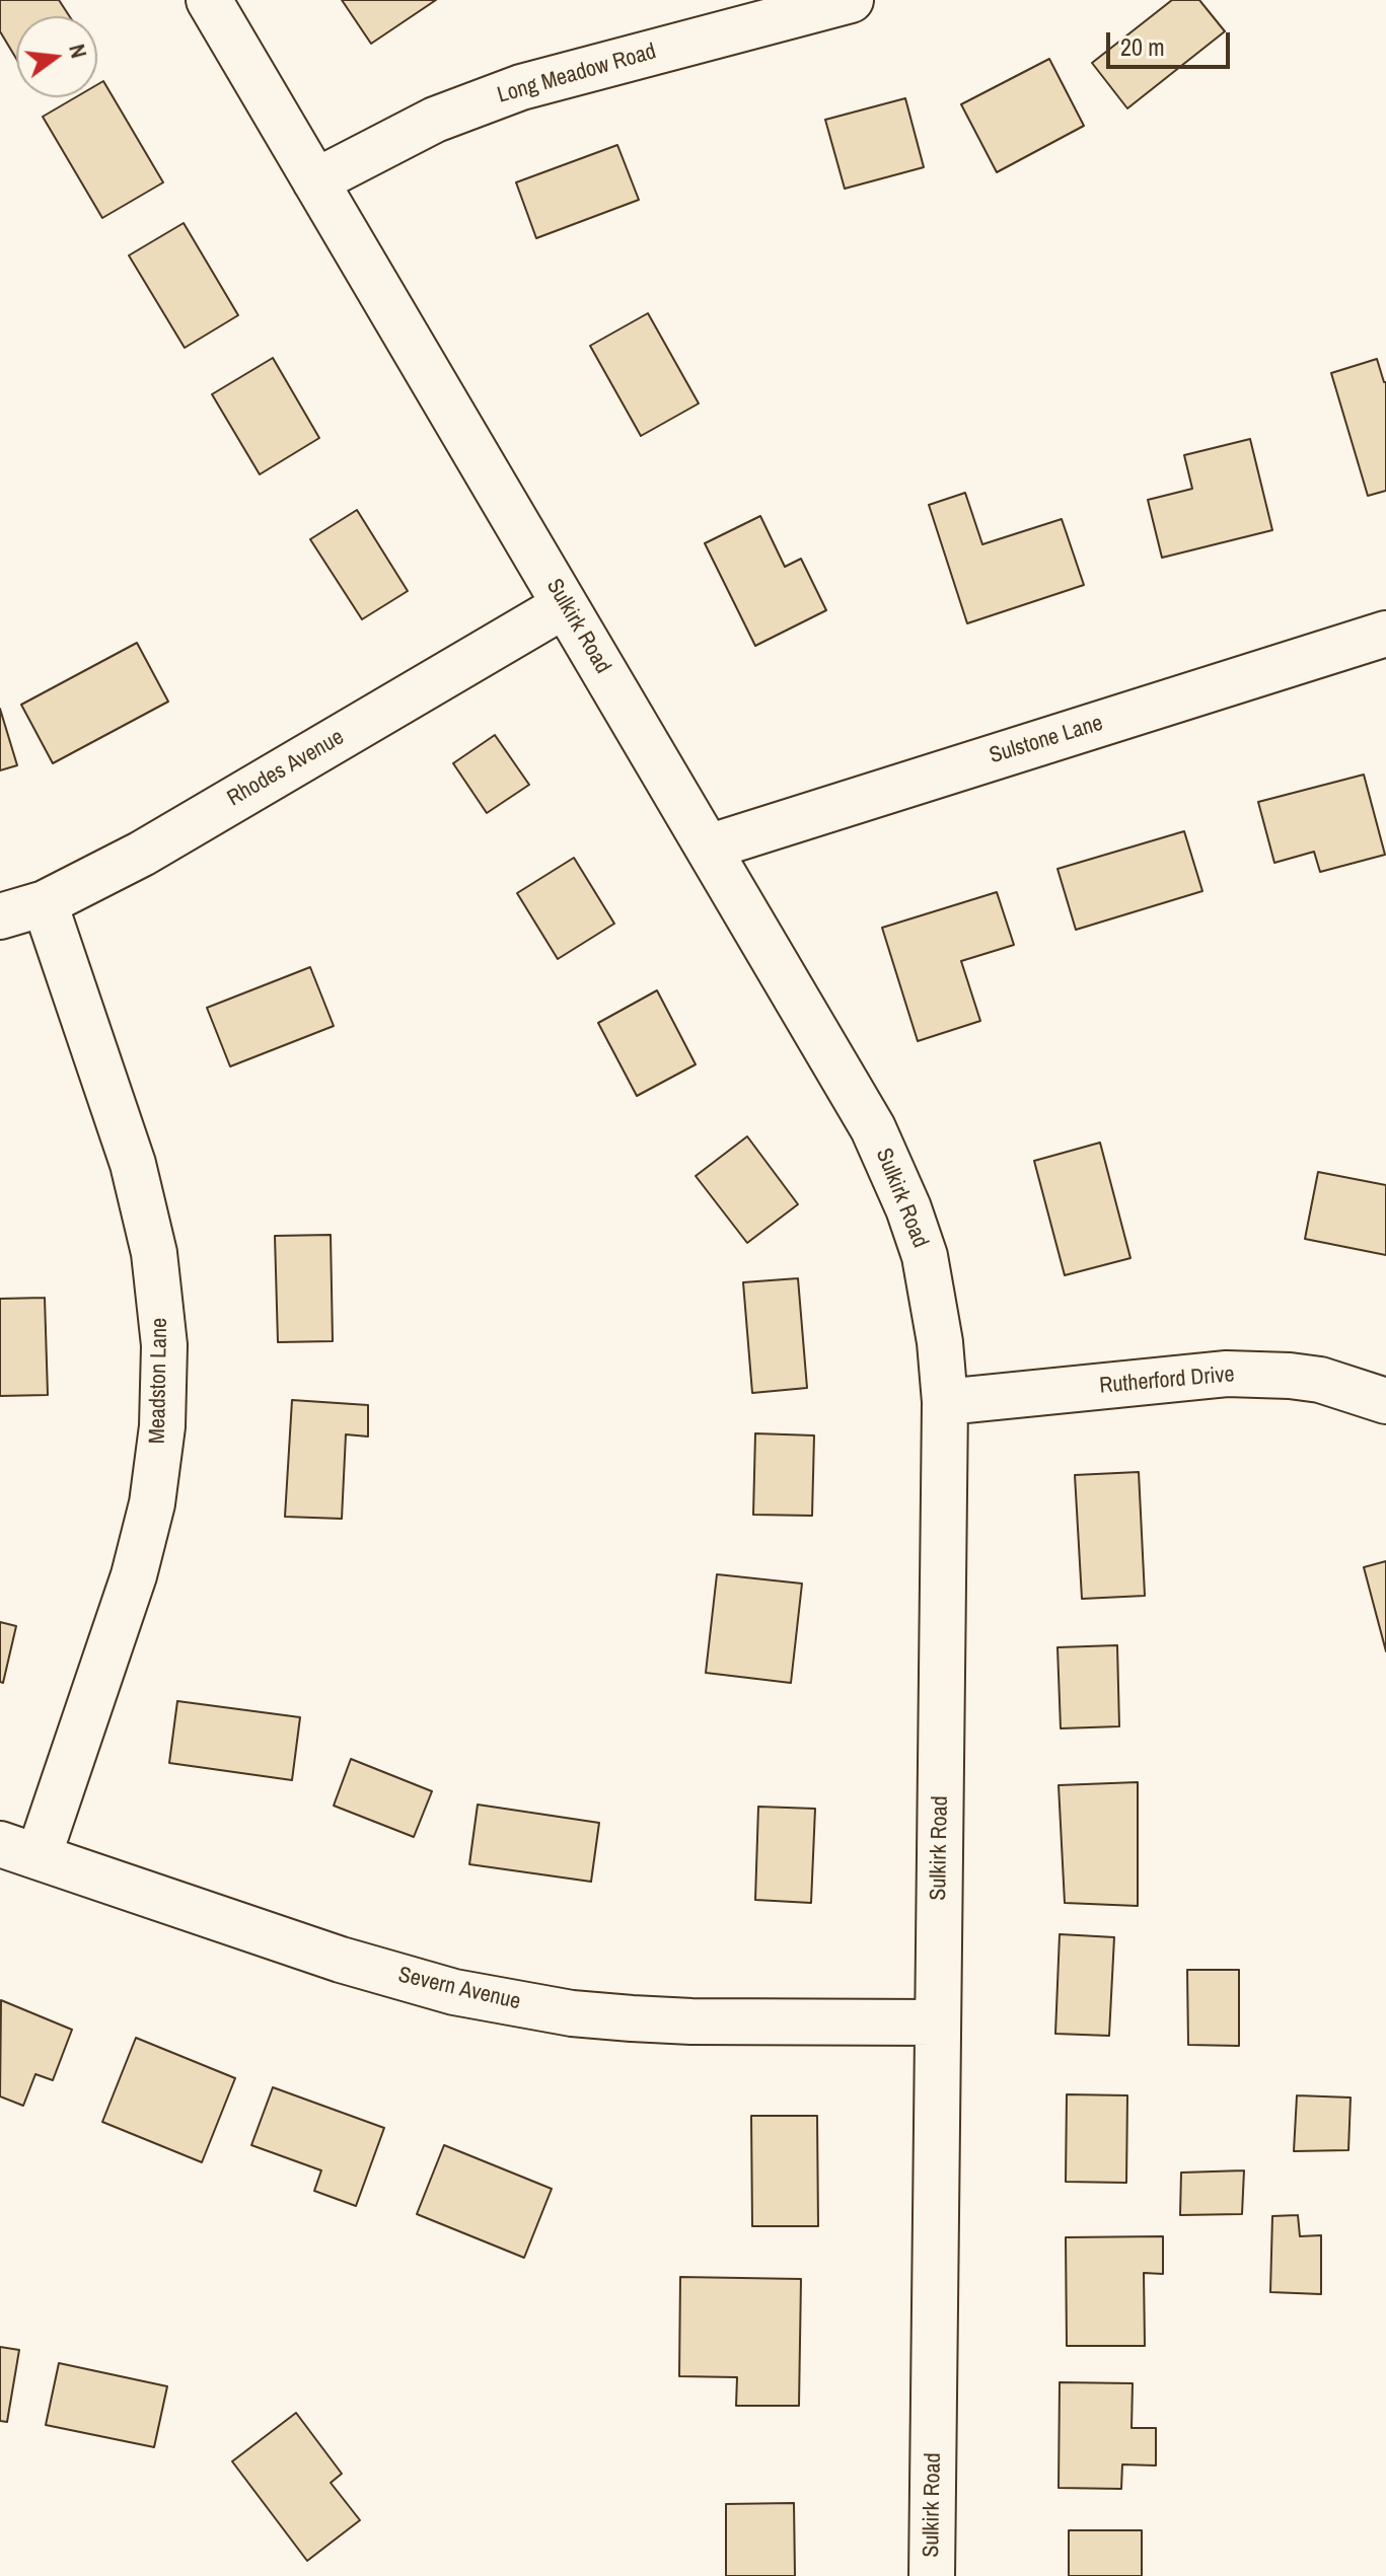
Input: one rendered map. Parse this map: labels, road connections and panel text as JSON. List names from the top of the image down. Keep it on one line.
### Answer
{"streets":{"street":["Long Meadow Road","Sulkirk Road","Sulstone Lane","Rhodes Avenue","Meadston Lane","Rutherford Drive","Severn Avenue"]},"crossings":[["Long Meadow Road","Sulkirk Road"],["Sulkirk Road","Sulstone Lane"],["Sulkirk Road","Rhodes Avenue"],["Sulkirk Road","Rutherford Drive"],["Sulkirk Road","Severn Avenue"],["Rhodes Avenue","Meadston Lane"],["Meadston Lane","Severn Avenue"]],"scale_bar":"20 m","north":"right"}
